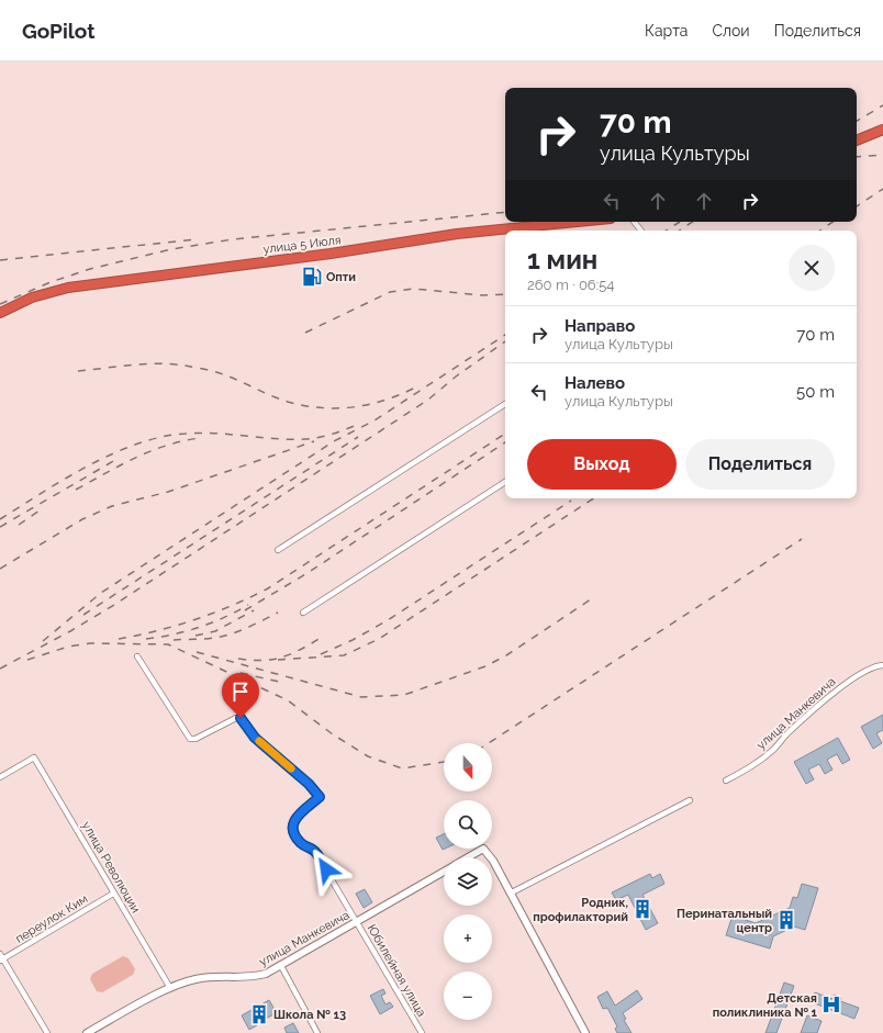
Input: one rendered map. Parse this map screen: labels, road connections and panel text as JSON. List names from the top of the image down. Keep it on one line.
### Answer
{"streets":{"highway":["улица 5 Июля"],"street":["улица Манкевича","улица Революции","переулок Ким","Юбилейная улица"]},"crossings":[["улица Манкевича","улица Революции"],["улица Манкевича","Юбилейная улица"],["улица Революции","переулок Ким"]],"places":{"fuel station":["Опти"],"building":["Родник, профилакторий","Перинатальный центр","Школа № 13"],"hospital":["Детская поликлиника № 1"]},"north":"bottom","page":{"header":"GoPilot","nav":["Карта","Слои","Поделиться"],"turn":["70 m","улица Культуры"],"heading":["1 мин","260 m · 06:54"],"list":[{"name":"Направо","note":"улица Культуры","value":"70 m"},{"name":"Налево","note":"улица Культуры","value":"50 m"}],"buttons":["Выход","Поделиться"],"map_buttons":["+","−"]}}
